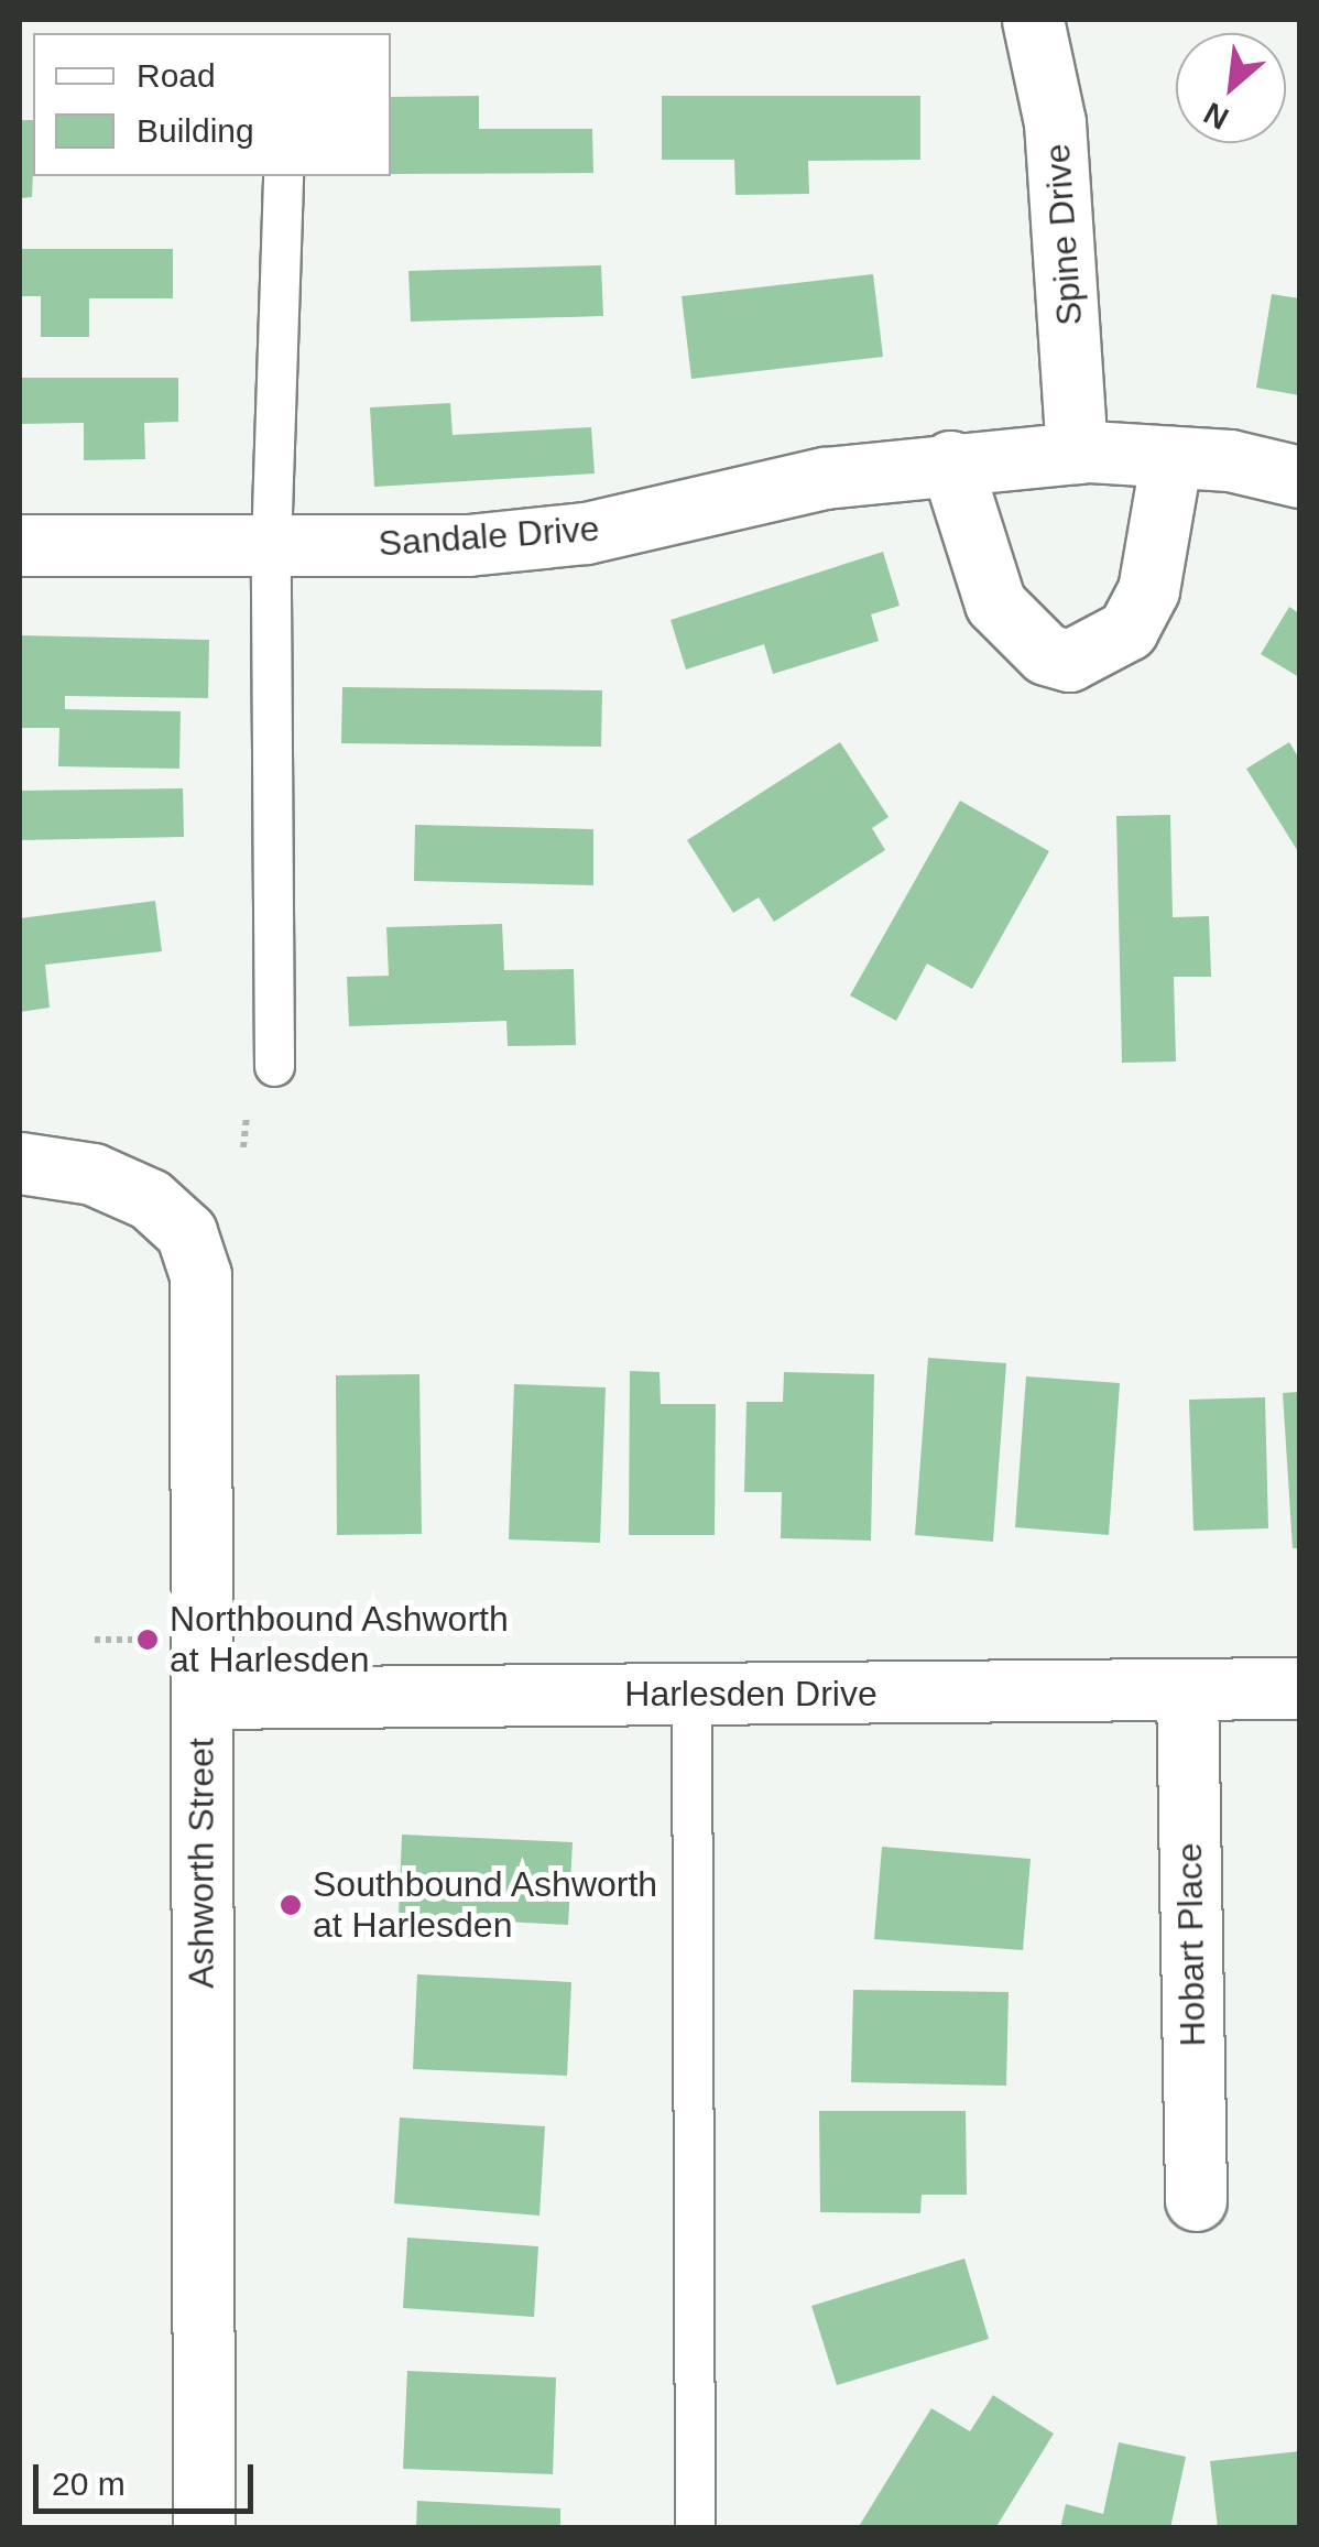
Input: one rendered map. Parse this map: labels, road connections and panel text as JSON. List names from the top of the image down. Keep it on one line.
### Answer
{"streets":{"street":["Spine Drive","Sandale Drive","Harlesden Drive","Ashworth Street","Hobart Place"]},"crossings":[["Spine Drive","Sandale Drive"],["Harlesden Drive","Ashworth Street"],["Harlesden Drive","Hobart Place"]],"places":["Northbound Ashworth at Harlesden","Southbound Ashworth at Harlesden"],"legend":["Road","Building"],"scale_bar":"20 m","north":"bottom left"}
